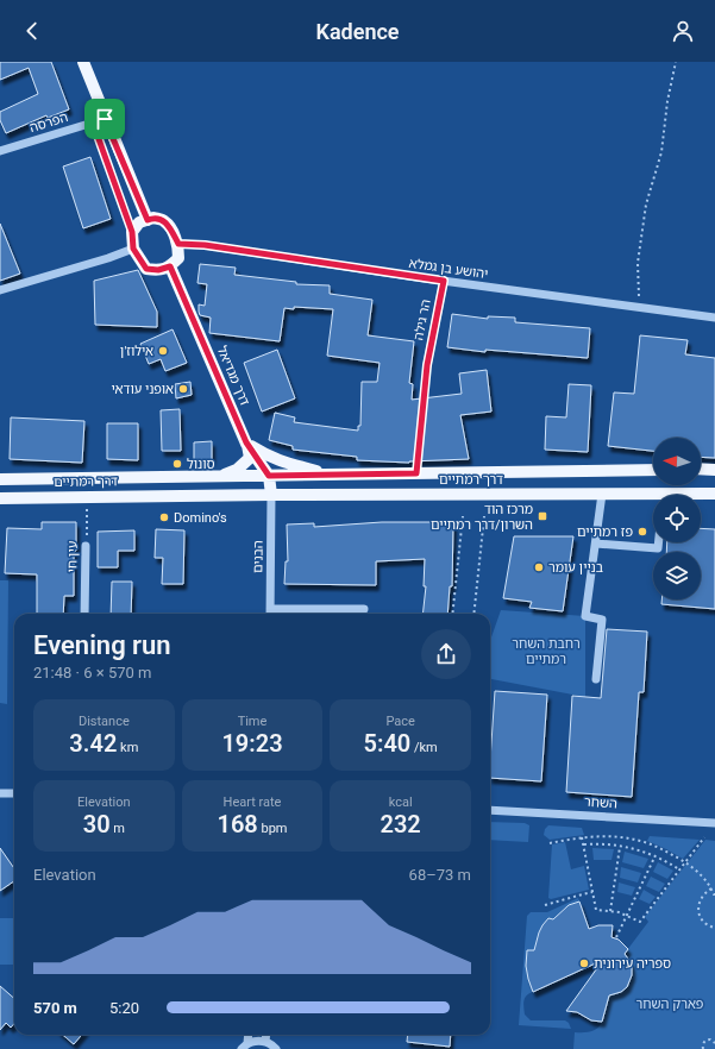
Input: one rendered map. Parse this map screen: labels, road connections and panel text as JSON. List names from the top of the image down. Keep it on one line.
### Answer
{"streets":{"main road":["דרך מגדיאל","דרך רמתיים"],"street":["הפרסה","יהושע בן גמלא","הר גילה","עין חי","הבנים","השחר"]},"crossings":[["יהושע בן גמלא","הר גילה"],["יהושע בן גמלא","דרך מגדיאל"],["דרך מגדיאל","דרך רמתיים"],["דרך מגדיאל","הבנים"],["דרך רמתיים","עין חי"],["דרך רמתיים","הבנים"]],"parks":["רחבת השחר רמתיים","פארק השחר"],"places":{"other":["אילוז'ן","אופני עודאי","סונול","Domino's","פז רמתיים","בניין עומר","ספריה עירונית"],"transit":["מרכז הוד השרון/דרך רמתיים"]},"north":"left","page":{"header":"Kadence","heading":["Evening run","21:48 · 6 × 570 m"],"stats":[["Distance","3.42 km"],["Time","19:23"],["Pace","5:40 /km"],["Elevation","30 m"],["Heart rate","168 bpm"],["kcal","232"]],"chart":["Elevation","68–73 m"],"list":[{"name":"570 m","note":"5:20"}]}}
